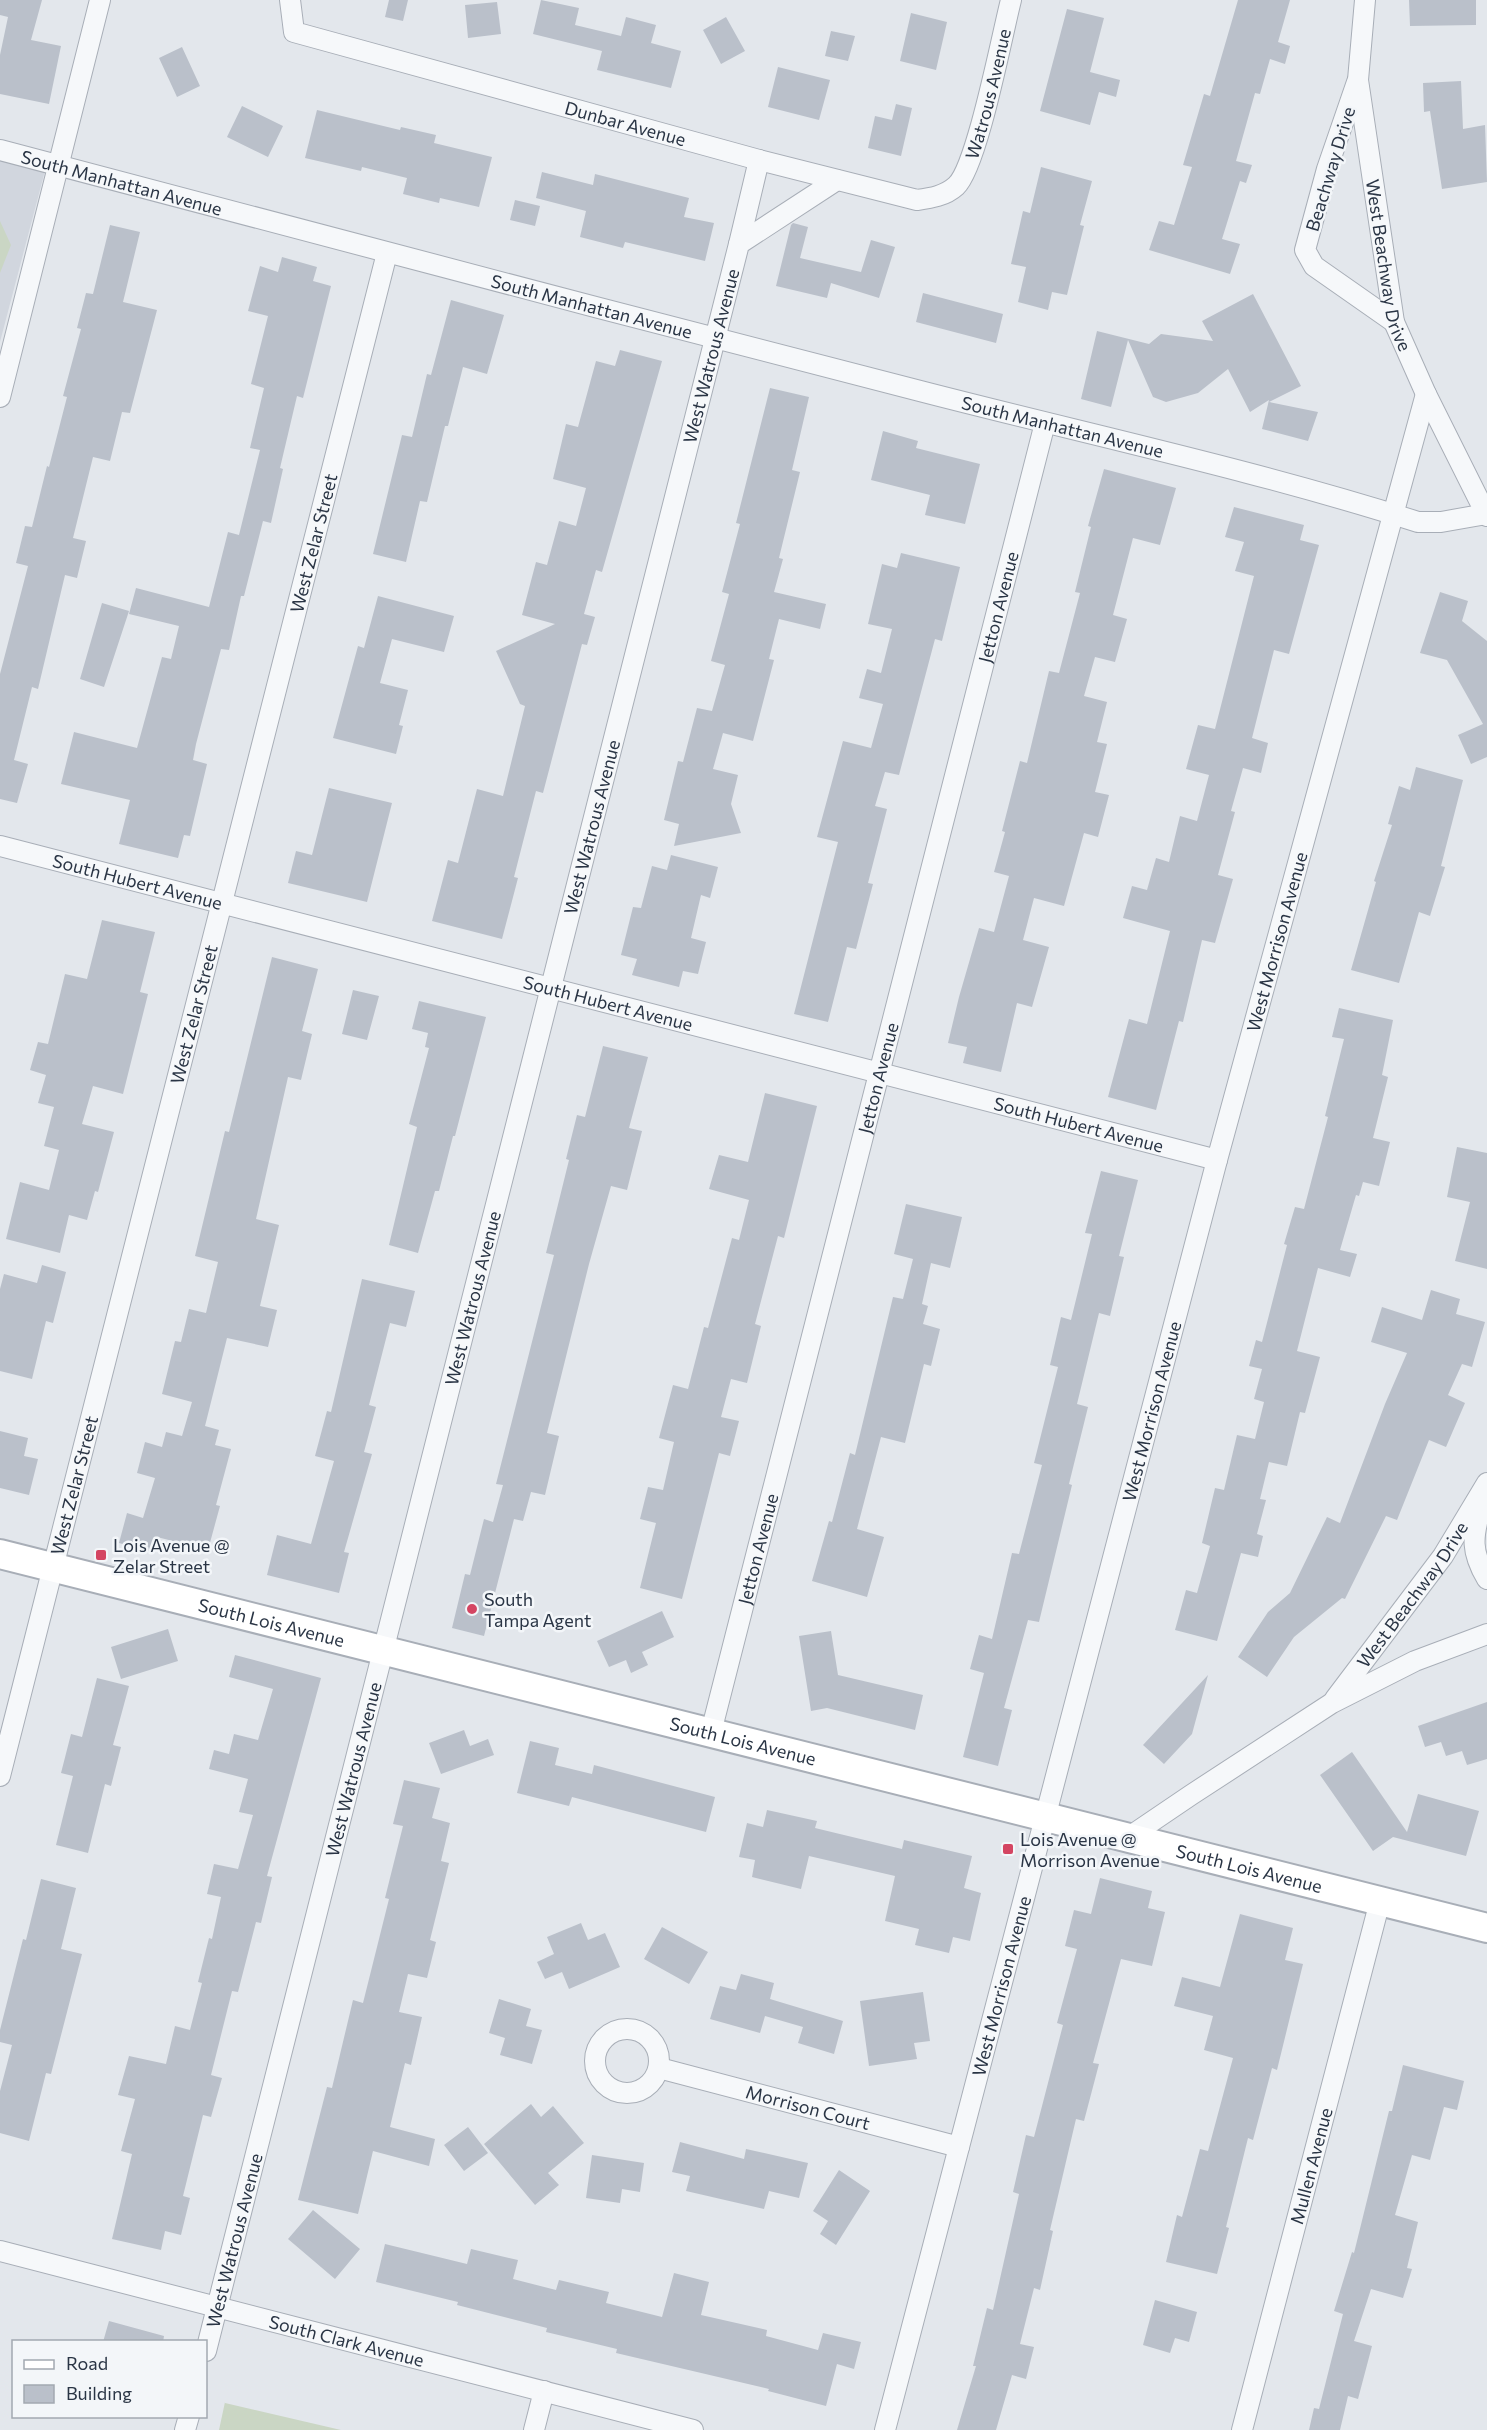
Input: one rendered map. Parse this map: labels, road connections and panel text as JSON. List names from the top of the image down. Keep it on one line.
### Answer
{"streets":{"street":["Watrous Avenue","Dunbar Avenue","Beachway Drive","South Manhattan Avenue","West Beachway Drive","West Watrous Avenue","West Zelar Street","Jetton Avenue","South Hubert Avenue","West Morrison Avenue","South Lois Avenue","Morrison Court","Mullen Avenue","South Clark Avenue"]},"crossings":[["Watrous Avenue","Dunbar Avenue"],["Dunbar Avenue","West Watrous Avenue"],["Beachway Drive","West Beachway Drive"],["South Manhattan Avenue","West Beachway Drive"],["South Manhattan Avenue","West Watrous Avenue"],["South Manhattan Avenue","West Zelar Street"],["South Manhattan Avenue","Jetton Avenue"],["South Manhattan Avenue","West Morrison Avenue"],["West Beachway Drive","West Morrison Avenue"],["West Beachway Drive","South Lois Avenue"],["West Watrous Avenue","South Hubert Avenue"],["West Watrous Avenue","South Lois Avenue"],["West Watrous Avenue","South Clark Avenue"],["West Zelar Street","South Hubert Avenue"],["West Zelar Street","South Lois Avenue"],["Jetton Avenue","South Hubert Avenue"],["Jetton Avenue","South Lois Avenue"],["South Hubert Avenue","West Morrison Avenue"],["West Morrison Avenue","South Lois Avenue"],["West Morrison Avenue","Morrison Court"],["South Lois Avenue","Mullen Avenue"]],"places":{"transit":["Lois Avenue @ Zelar Street","Lois Avenue @ Morrison Avenue"],"other":["South Tampa Agent"]},"legend":["Road","Building"]}
